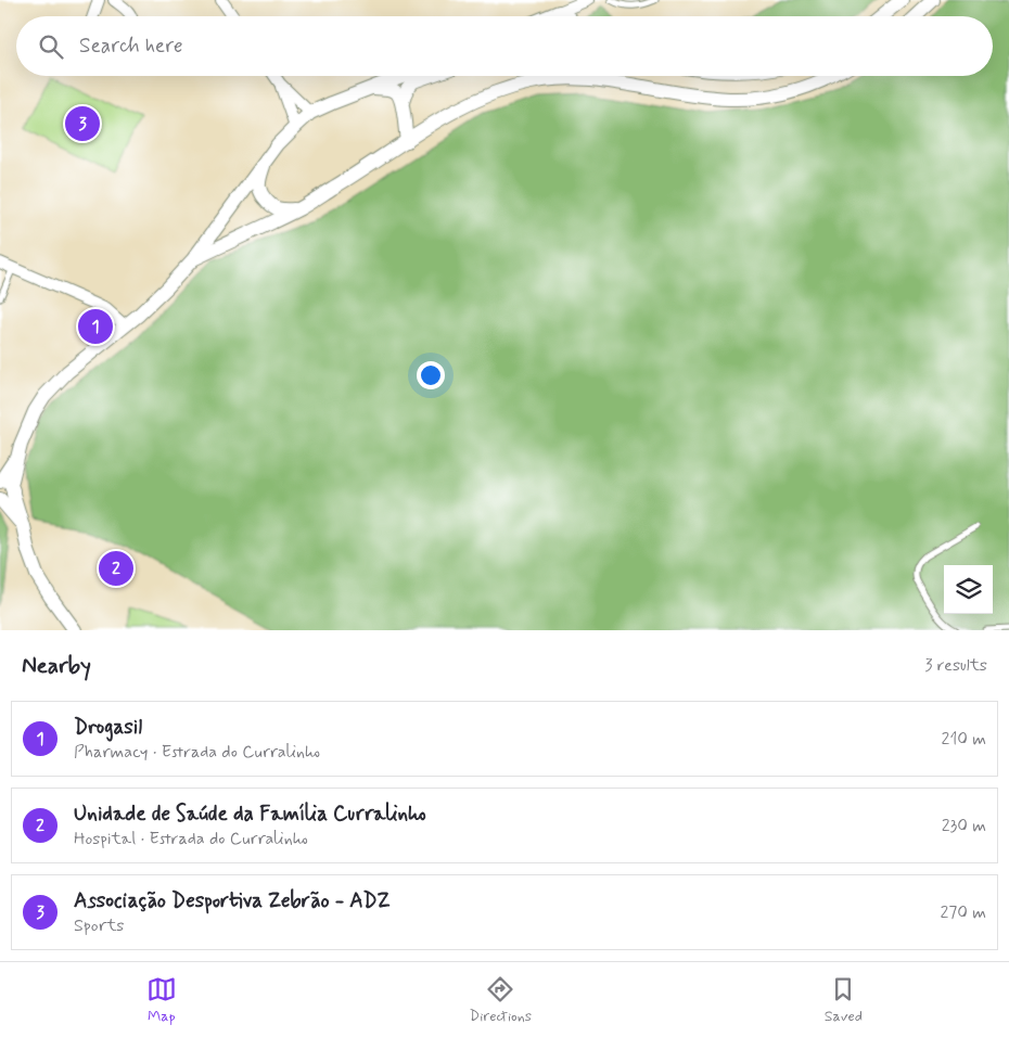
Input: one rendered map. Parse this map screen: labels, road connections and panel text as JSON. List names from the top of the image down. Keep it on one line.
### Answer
{"page":{"search":"Search here","pins":["3","1","2"],"heading":["Nearby","3 results"],"list":[{"mark":"1","name":"Drogasil","note":"Pharmacy · Estrada do Curralinho","value":"210 m"},{"mark":"2","name":"Unidade de Saúde da Família Curralinho","note":"Hospital · Estrada do Curralinho","value":"230 m"},{"mark":"3","name":"Associação Desportiva Zebrão - ADZ","note":"Sports","value":"270 m"}],"nav":["Map","Directions","Saved"]}}
